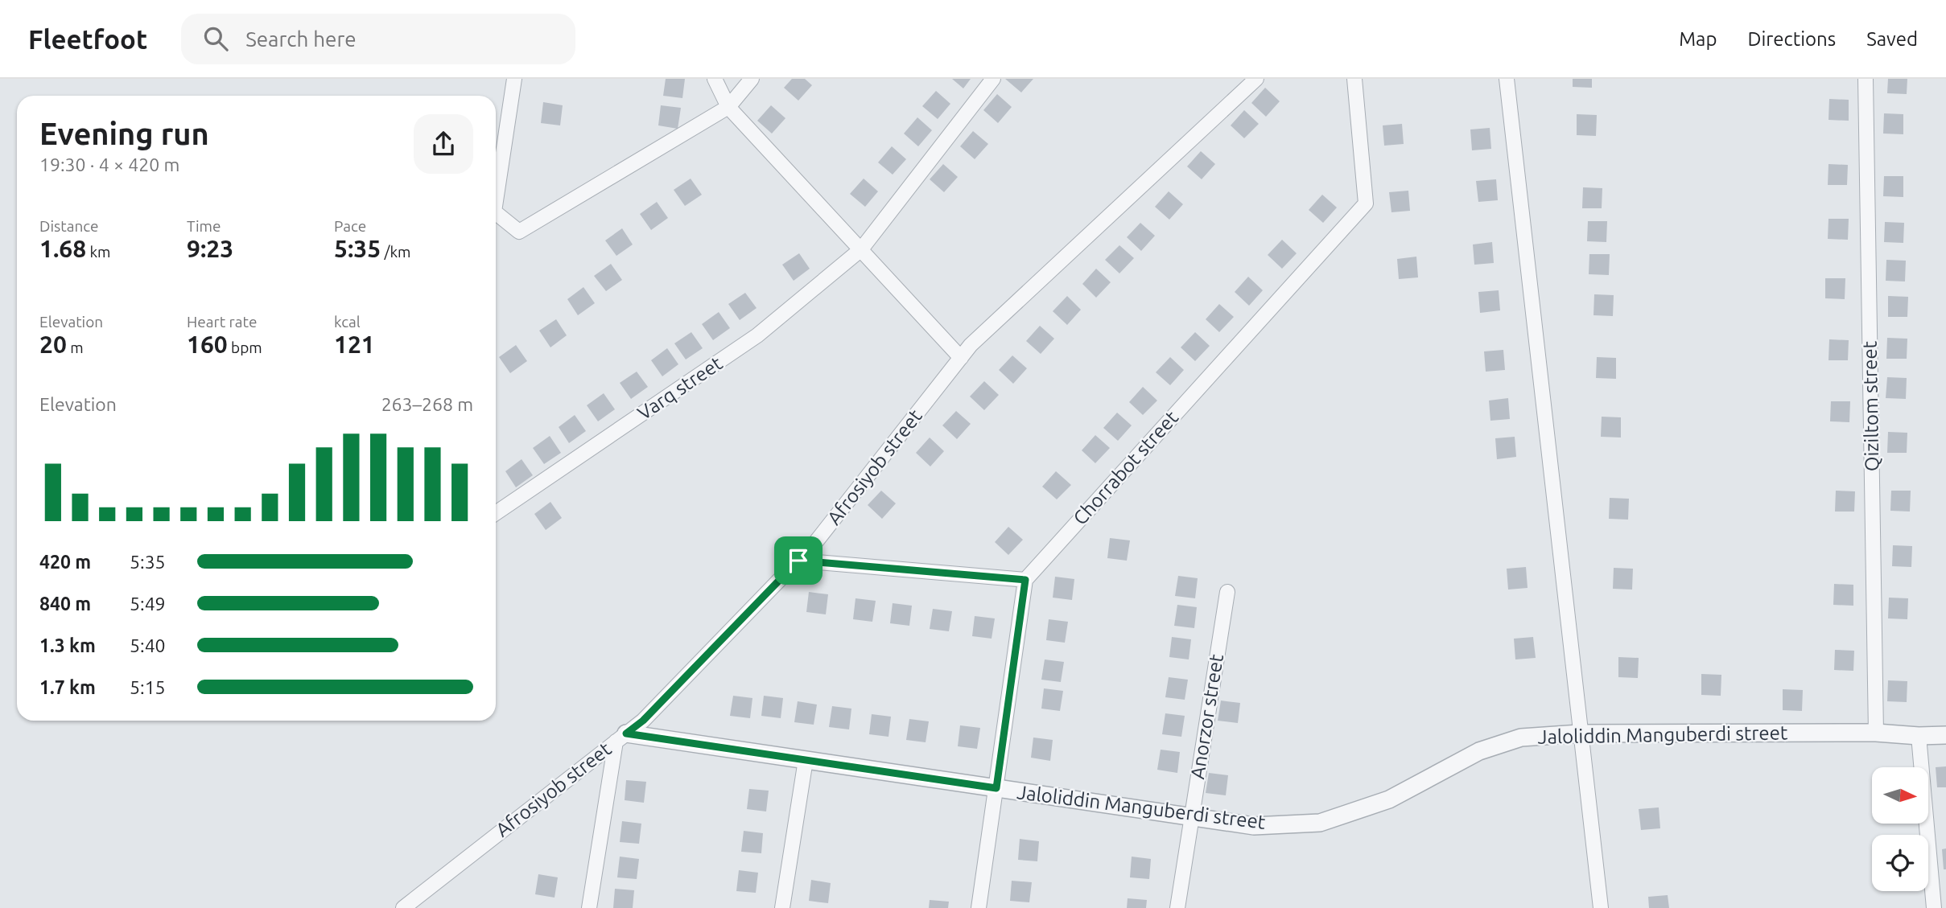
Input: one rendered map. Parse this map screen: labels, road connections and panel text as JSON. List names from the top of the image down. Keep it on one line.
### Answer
{"streets":{"street":["Varq street","Qiziltom street","Afrosiyob street","Chorrabot street","Anorzor street","Jaloliddin Manguberdi street"]},"crossings":[["Qiziltom street","Jaloliddin Manguberdi street"],["Afrosiyob street","Jaloliddin Manguberdi street"],["Anorzor street","Jaloliddin Manguberdi street"]],"north":"right","page":{"header":"Fleetfoot","search":"Search here","nav":["Map","Directions","Saved"],"heading":["Evening run","19:30 · 4 × 420 m"],"stats":[["Distance","1.68 km"],["Time","9:23"],["Pace","5:35 /km"],["Elevation","20 m"],["Heart rate","160 bpm"],["kcal","121"]],"chart":["Elevation","263–268 m"],"list":[{"name":"420 m","note":"5:35"},{"name":"840 m","note":"5:49"},{"name":"1.3 km","note":"5:40"},{"name":"1.7 km","note":"5:15"}]}}
